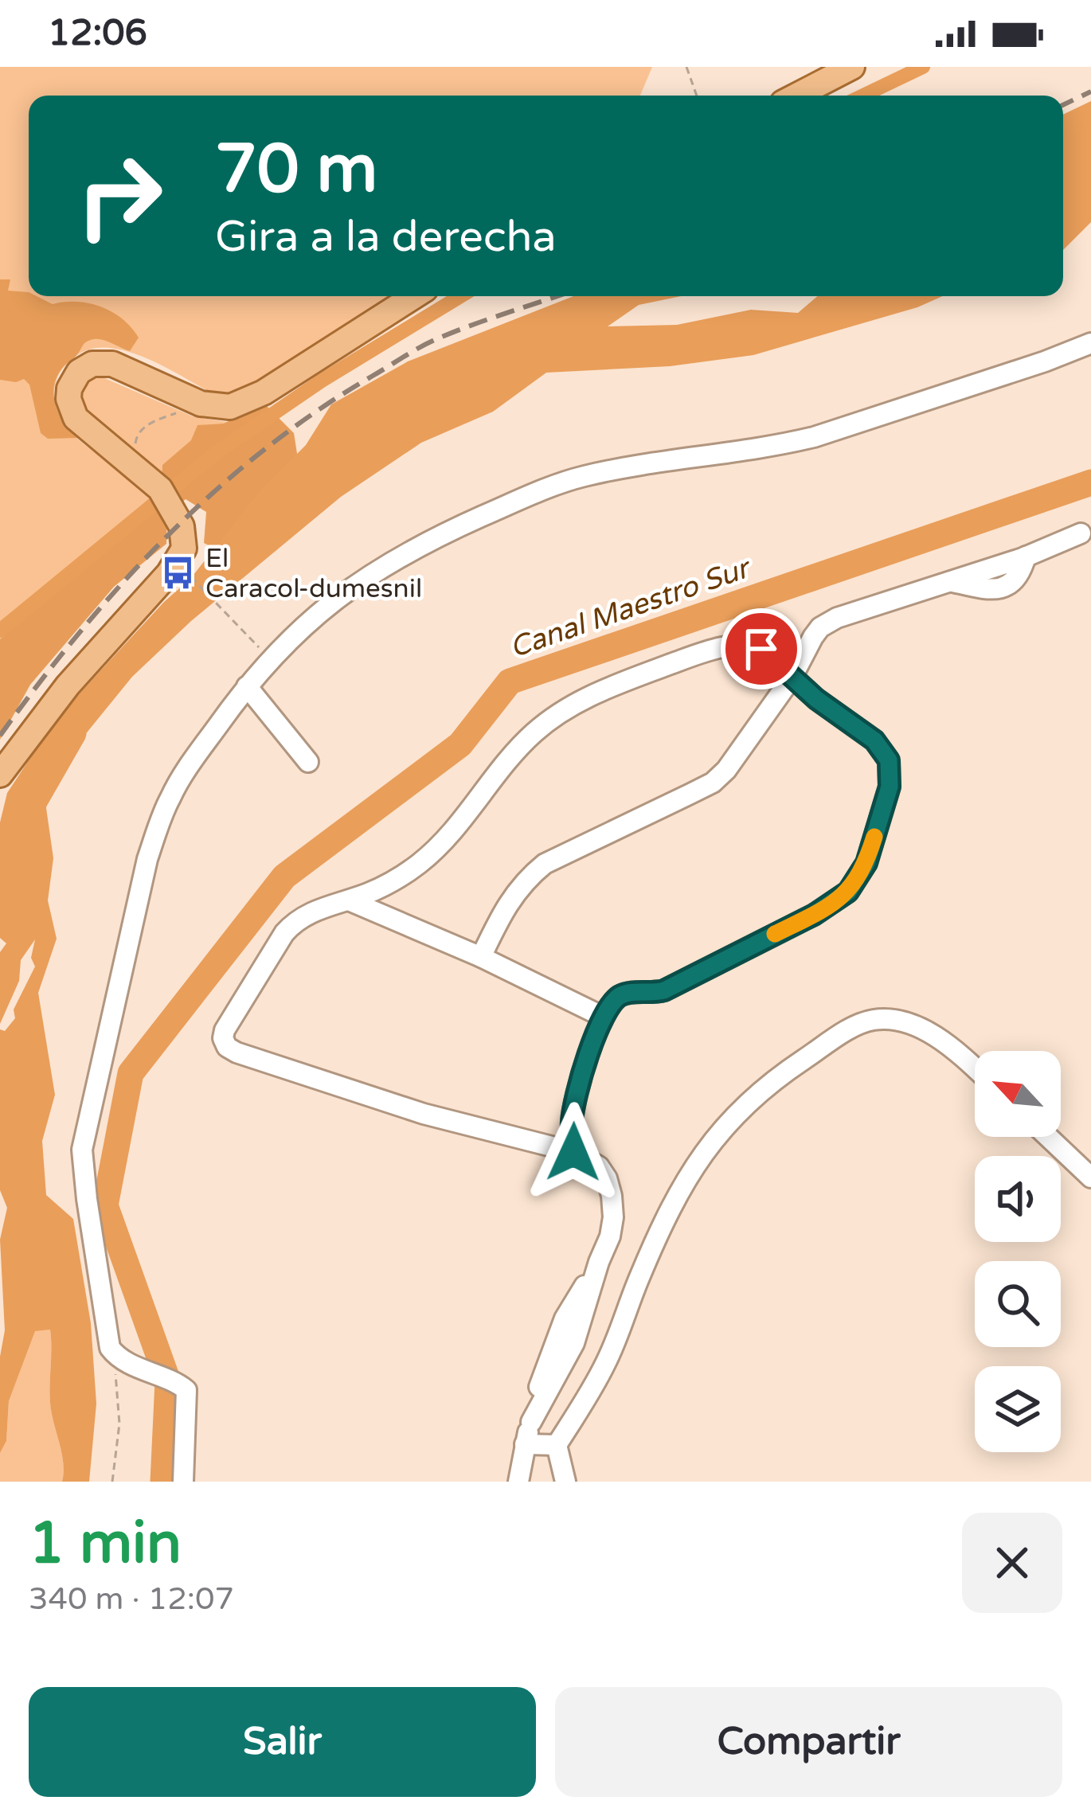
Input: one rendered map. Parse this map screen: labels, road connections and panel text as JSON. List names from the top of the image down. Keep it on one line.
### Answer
{"water":["Canal Maestro Sur"],"places":{"bus stop":["El Caracol-dumesnil"]},"north":"top left","page":{"status":"12:06","turn":["70 m","Gira a la derecha"],"heading":["1 min","340 m · 12:07"],"buttons":["Salir","Compartir"]}}
